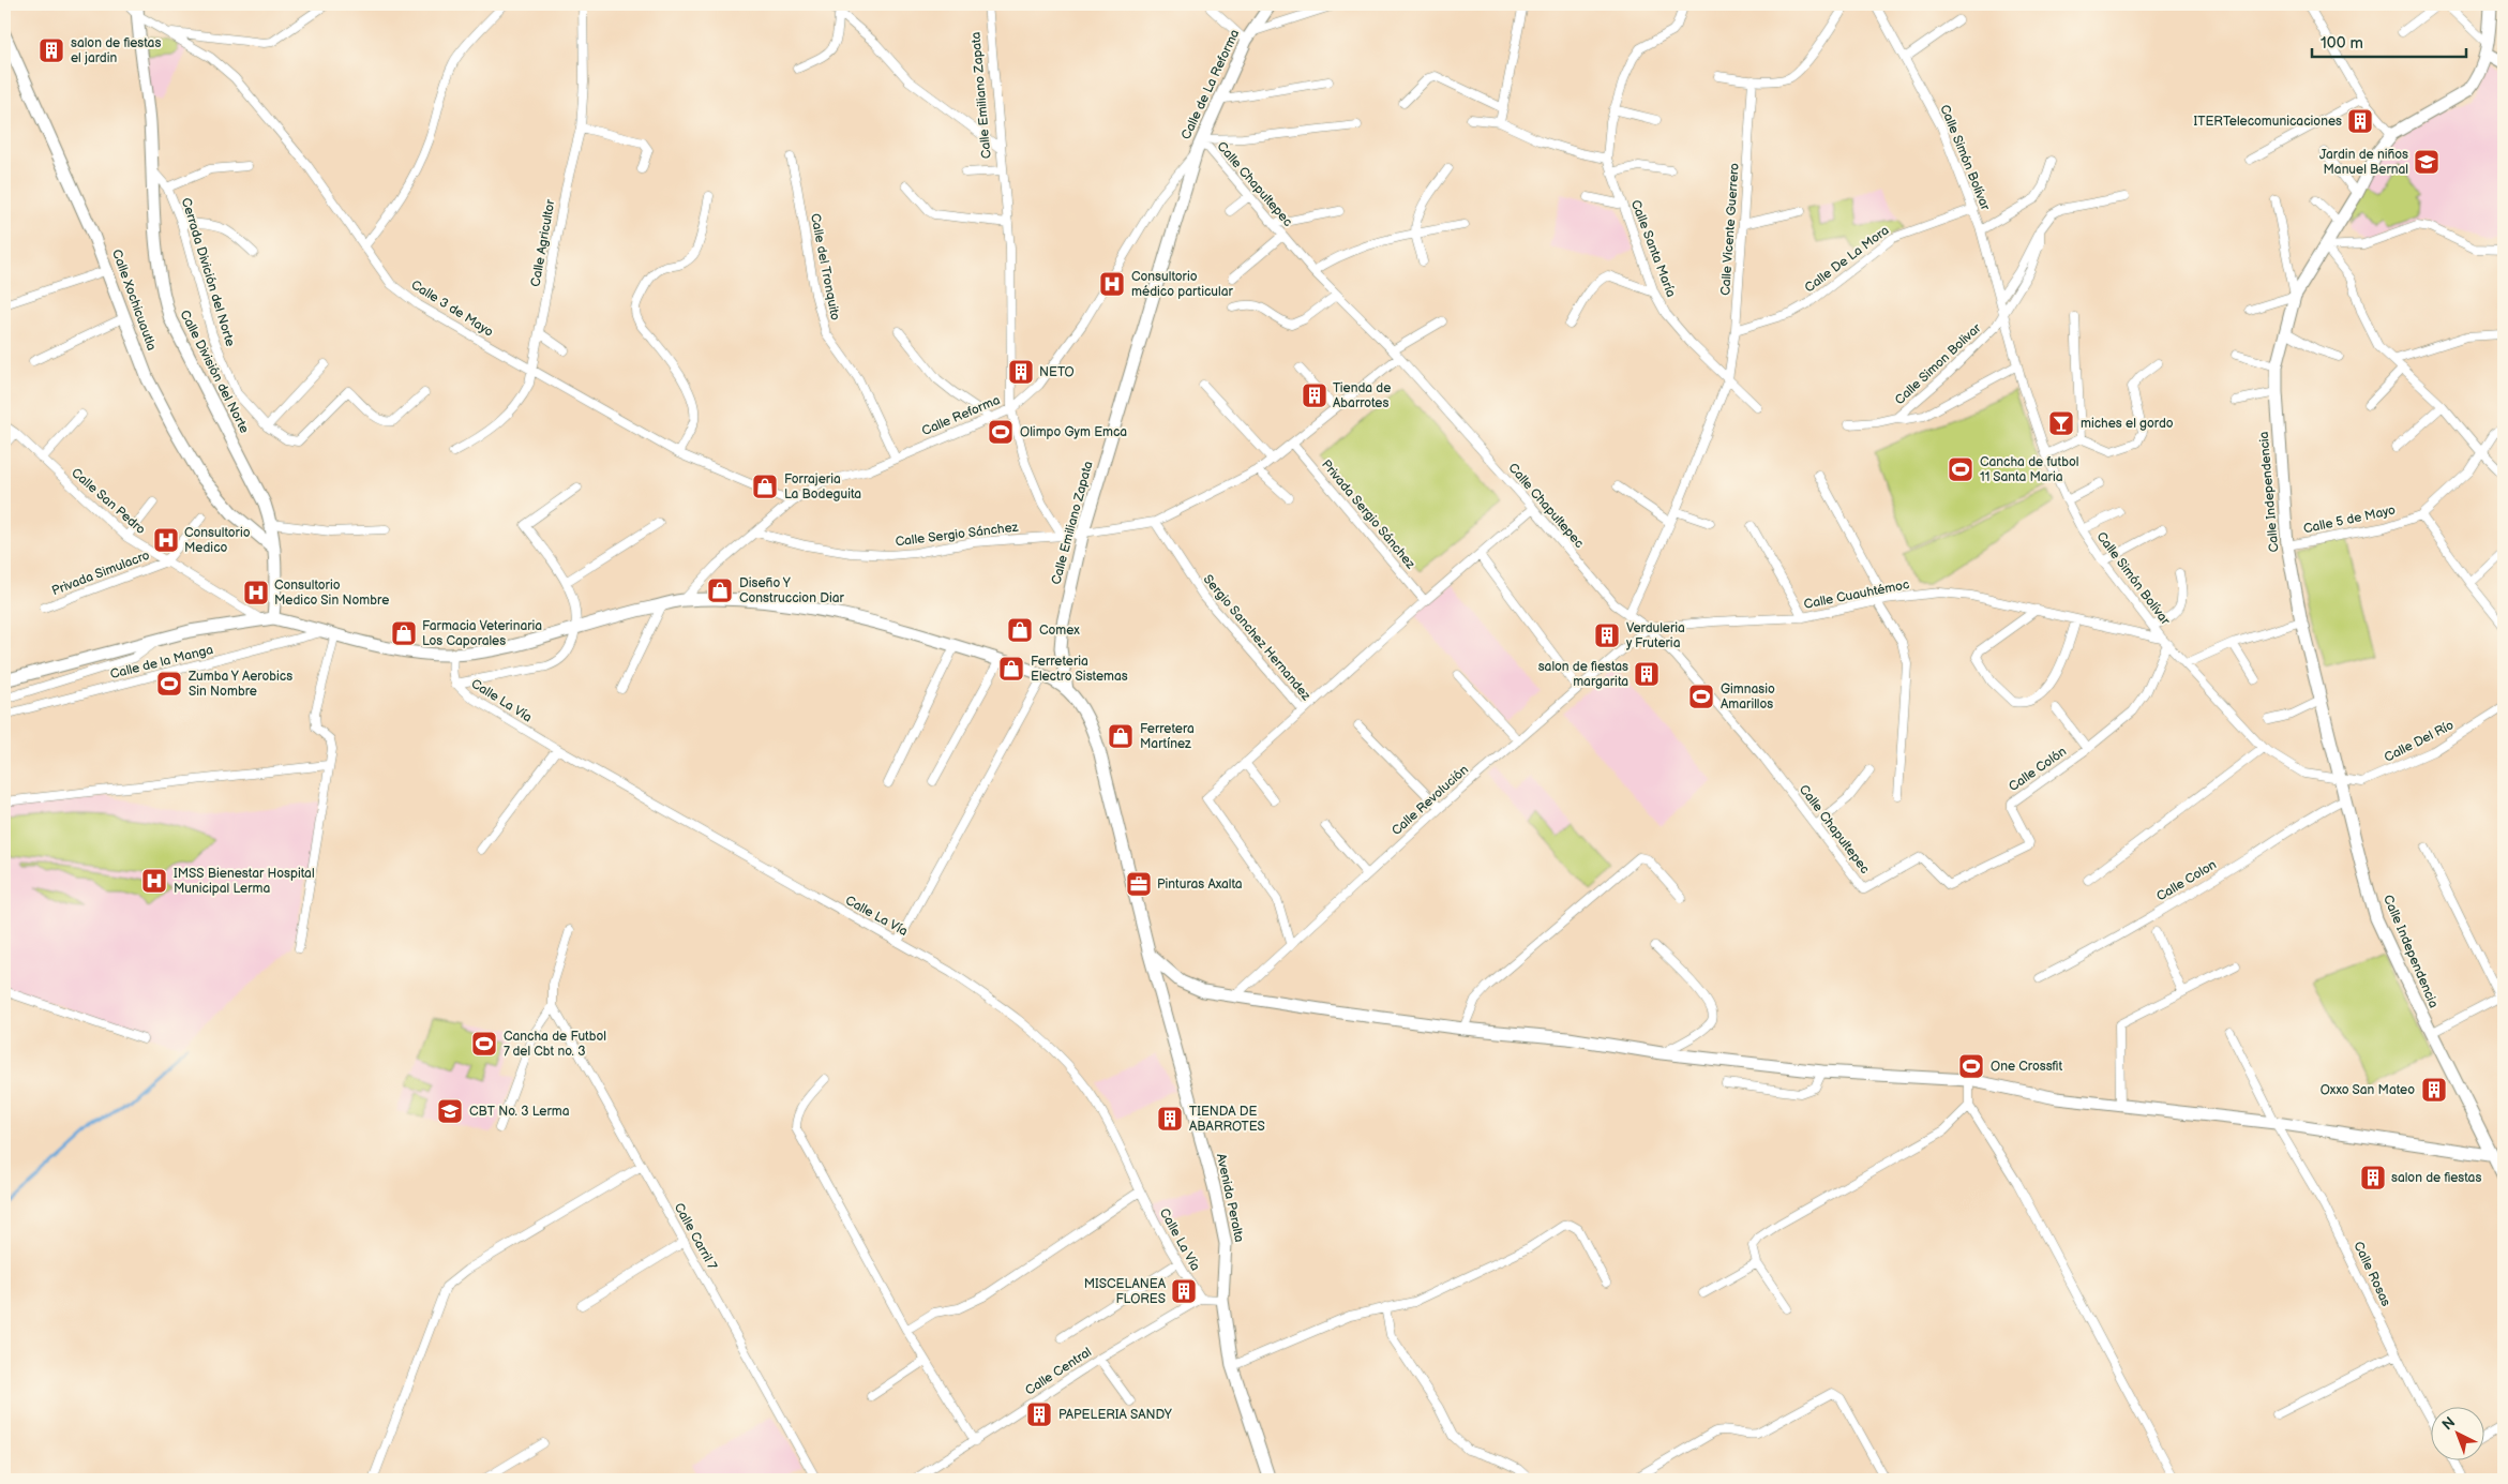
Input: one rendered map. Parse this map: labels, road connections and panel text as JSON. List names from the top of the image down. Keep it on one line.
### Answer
{"streets":{"main road":["Calle de La Reforma","Calle Emiliano Zapata","Calle Xochicuautla","Calle División del Norte","Calle Independencia","Avenida Peralta"],"street":["Calle Simón Bolívar","Calle Chapultepec","Calle Vicente Guerrero","Calle Agricultor","Calle Santa María","Calle De La Mora","Calle del Tronquito","Cerrada Divición del Norte","Calle 3 de Mayo","Calle Simon Bolivar","Calle Reforma","Calle San Pedro","Privada Sergio Sánchez","Calle 5 de Mayo","Calle Sergio Sánchez","Privada Simulacro","Calle Cuauhtémoc","Sergio Sanchez Hernandez","Calle de la Manga","Calle La Vía","Calle Del Río","Calle Colón","Calle Revolución","Calle Colon","Calle Carril 7","Calle Rosas","Calle Central"]},"crossings":[["Calle de La Reforma","Calle Emiliano Zapata"],["Calle de La Reforma","Calle Chapultepec"],["Calle de La Reforma","Calle Reforma"],["Calle Emiliano Zapata","Calle Chapultepec"],["Calle Emiliano Zapata","Calle Reforma"],["Calle Emiliano Zapata","Calle Sergio Sánchez"],["Calle Emiliano Zapata","Avenida Peralta"],["Calle Simón Bolívar","Calle De La Mora"],["Calle Simón Bolívar","Calle Simon Bolivar"],["Calle Simón Bolívar","Calle Independencia"],["Calle Simón Bolívar","Calle Cuauhtémoc"],["Calle Simón Bolívar","Calle Del Río"],["Calle Simón Bolívar","Calle Colón"],["Calle Chapultepec","Calle Reforma"],["Calle Chapultepec","Calle Sergio Sánchez"],["Calle Chapultepec","Calle Cuauhtémoc"],["Calle Chapultepec","Sergio Sanchez Hernandez"],["Calle Chapultepec","Calle Colón"],["Calle Chapultepec","Calle Revolución"],["Calle Vicente Guerrero","Calle Santa María"],["Calle Vicente Guerrero","Calle De La Mora"],["Calle Agricultor","Calle 3 de Mayo"],["Calle del Tronquito","Calle Reforma"],["Cerrada Divición del Norte","Calle División del Norte"],["Calle Xochicuautla","Calle División del Norte"],["Calle 3 de Mayo","Calle División del Norte"],["Calle 3 de Mayo","Calle Reforma"],["Calle Reforma","Calle Sergio Sánchez"],["Calle Independencia","Calle 5 de Mayo"],["Calle Independencia","Calle Del Río"],["Calle Independencia","Calle Colon"],["Calle San Pedro","Privada Simulacro"],["Privada Sergio Sánchez","Calle Sergio Sánchez"],["Privada Sergio Sánchez","Sergio Sanchez Hernandez"],["Calle Sergio Sánchez","Sergio Sanchez Hernandez"],["Calle Cuauhtémoc","Calle Colón"],["Calle Cuauhtémoc","Calle Revolución"],["Calle La Vía","Calle Central"]],"places":{"building":["salon de fiestas el jardin","ITERTelecomunicaciones","NETO","Tienda de Abarrotes","Verduleria y Fruteria","salon de fiestas margarita","Oxxo San Mateo","TIENDA DE ABARROTES","salon de fiestas","MISCELANEA FLORES","PAPELERIA SANDY"],"school or university":["Jardin de niños Manuel Bernal","CBT No. 3 Lerma"],"hospital":["Consultorio médico particular","Consultorio Medico","Consultorio Medico Sin Nombre","IMSS Bienestar Hospital Municipal Lerma"],"bar":["miches el gordo"],"sports":["Olimpo Gym Emca","Cancha de futbol 11 Santa Maria","Zumba Y Aerobics Sin Nombre","Gimnasio Amarillos","Cancha de Futbol 7 del Cbt no. 3","One Crossfit"],"shop":["Forrajeria La Bodeguita","Diseño Y Construccion Diar","Comex","Farmacia Veterinaria Los Caporales","Ferreteria Electro Sistemas","Ferretera Martínez"],"office":["Pinturas Axalta"]},"scale_bar":"100 m","north":"top left"}
